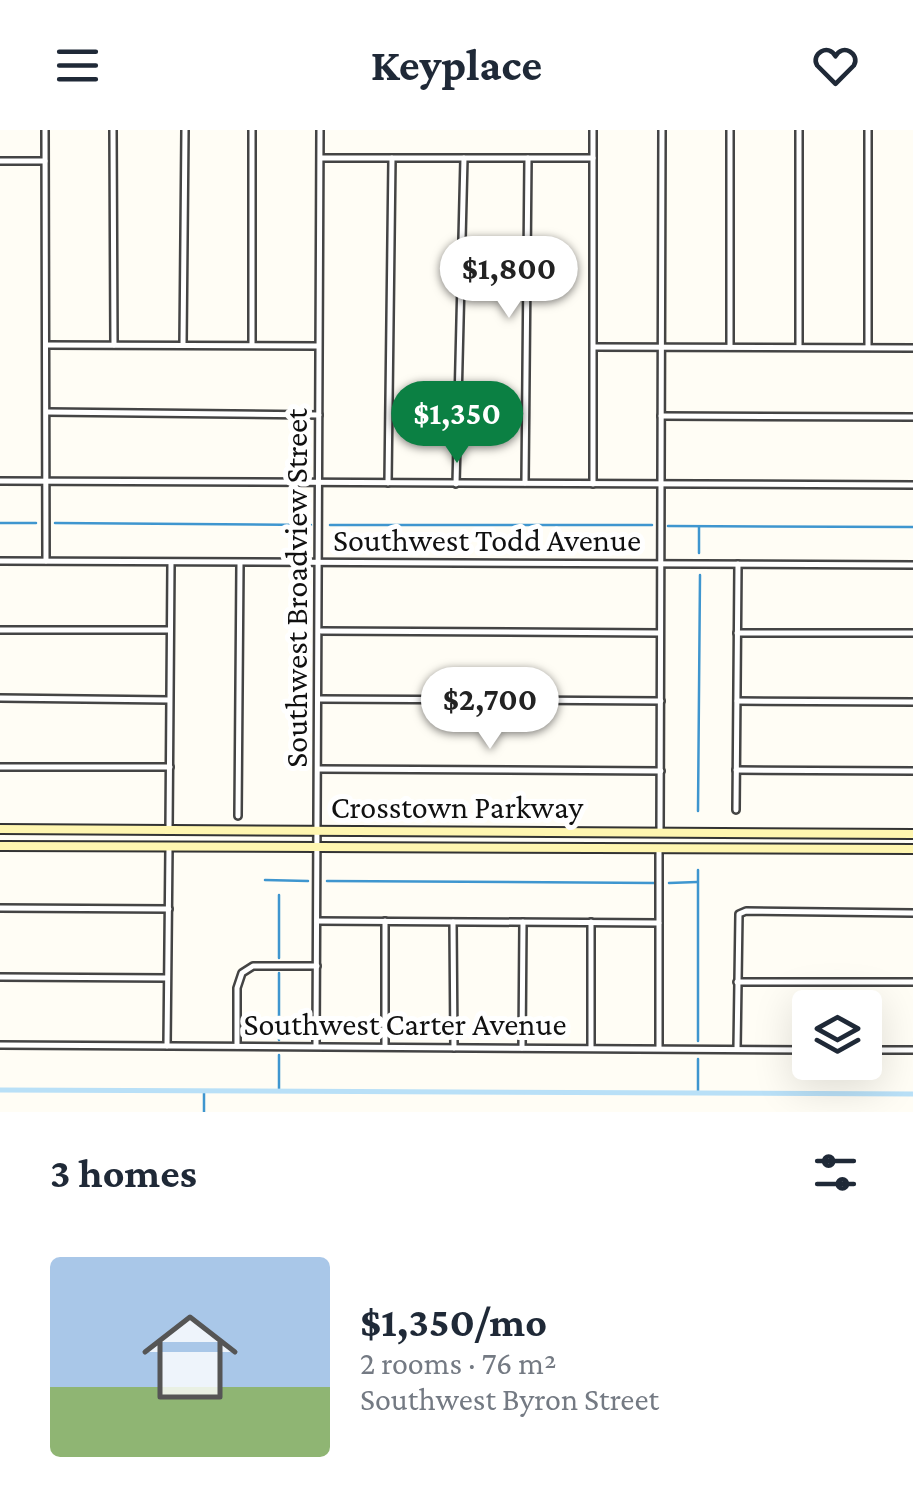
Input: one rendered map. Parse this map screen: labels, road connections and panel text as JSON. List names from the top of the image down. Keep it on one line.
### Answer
{"streets":{"main road":["Crosstown Parkway"],"street":["Southwest Todd Avenue","Southwest Broadview Street","Southwest Carter Avenue"]},"crossings":[["Southwest Todd Avenue","Southwest Broadview Street"],["Southwest Broadview Street","Crosstown Parkway"],["Southwest Broadview Street","Southwest Carter Avenue"]],"page":{"header":"Keyplace","price":["$1,800","$1,350","$2,700"],"heading":"3 homes","list":[{"name":"$1,350/mo","note":"2 rooms · 76 m² · Southwest Byron Street"}]}}
